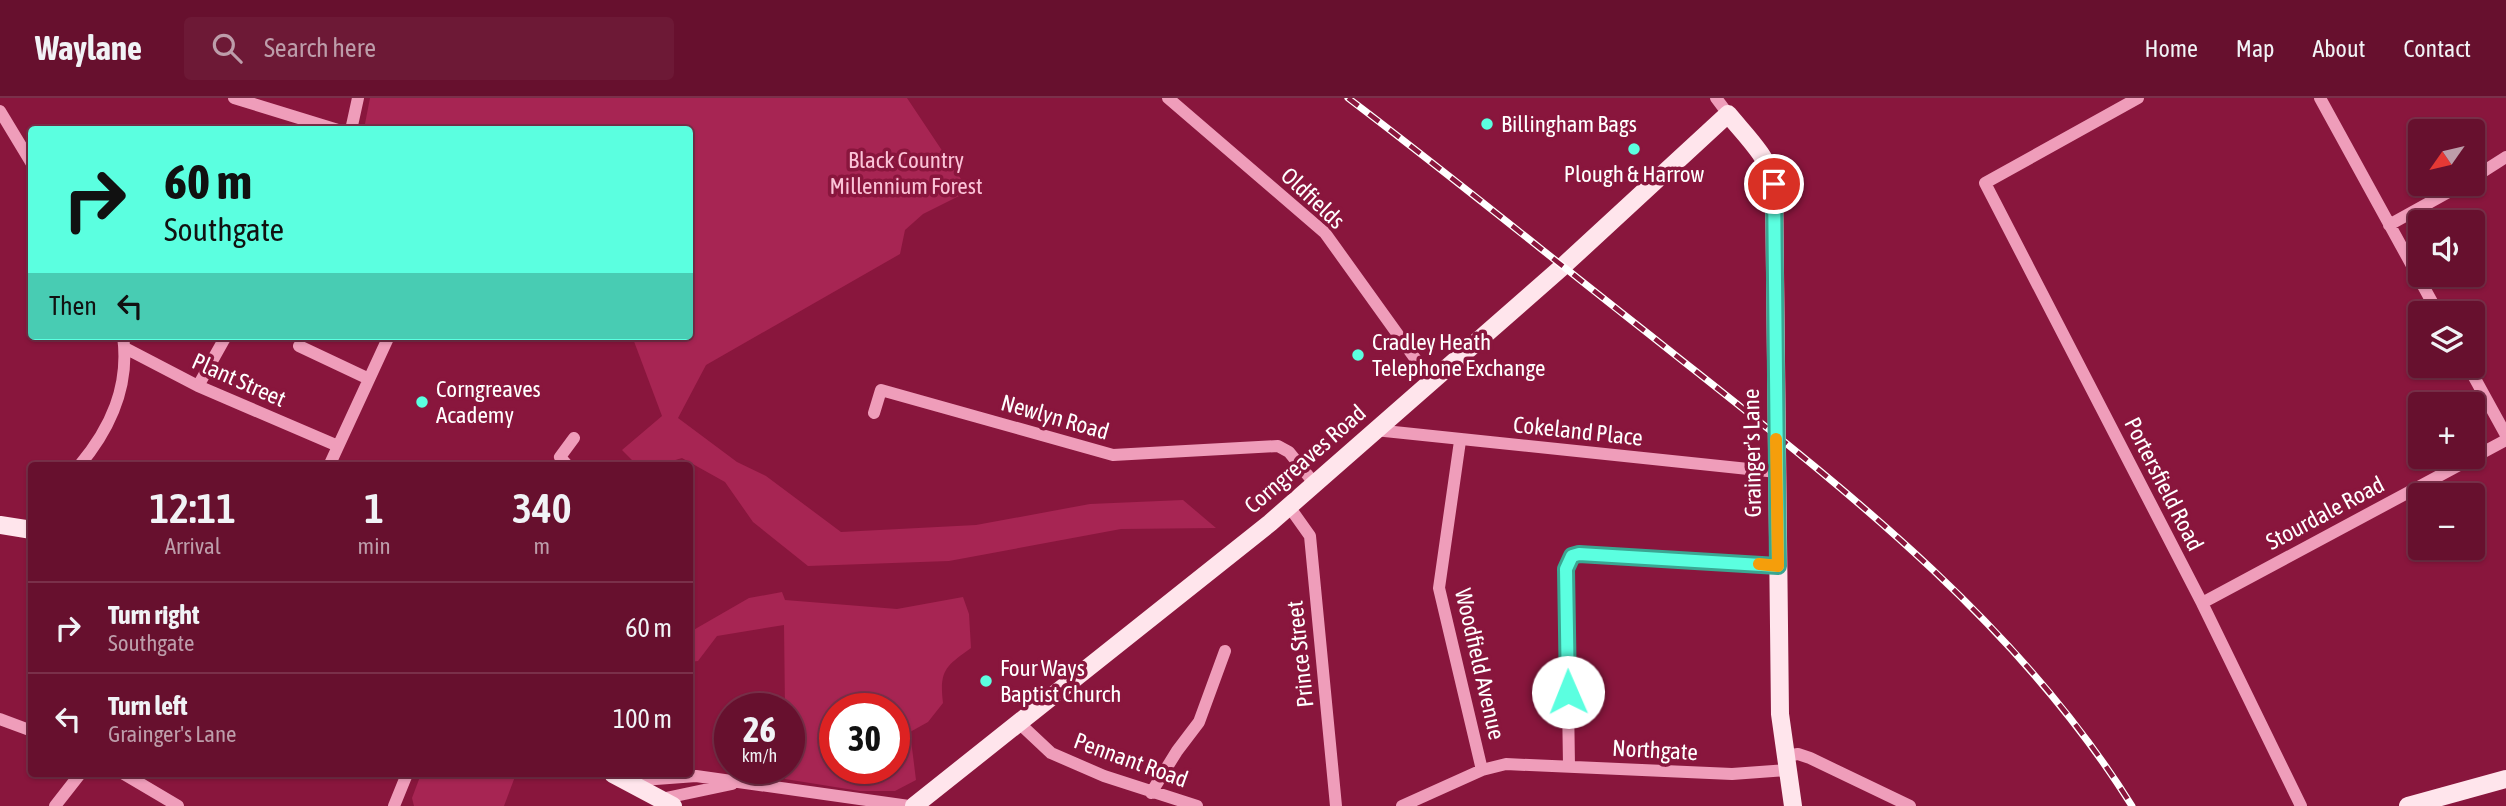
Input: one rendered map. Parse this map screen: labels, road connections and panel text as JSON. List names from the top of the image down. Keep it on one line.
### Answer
{"streets":{"main road":["Grainger's Lane","Corngreaves Road"],"street":["Oldfields","Plant Street","Newlyn Road","Cokeland Place","Portersfield Road","Stourdale Road","Prince Street","Woodfield Avenue","Northgate","Pennant Road"]},"crossings":[["Oldfields","Corngreaves Road"],["Newlyn Road","Corngreaves Road"],["Cokeland Place","Grainger's Lane"],["Cokeland Place","Corngreaves Road"],["Cokeland Place","Woodfield Avenue"],["Grainger's Lane","Corngreaves Road"],["Grainger's Lane","Northgate"],["Corngreaves Road","Prince Street"],["Corngreaves Road","Pennant Road"],["Portersfield Road","Stourdale Road"],["Woodfield Avenue","Northgate"]],"parks":["Black Country Millennium Forest"],"places":["Billingham Bags","Plough & Harrow","Cradley Heath Telephone Exchange","Corngreaves Academy","Four Ways Baptist Church"],"north":"bottom left","page":{"header":"Waylane","search":"Search here","nav":["Home","Map","About","Contact"],"map_buttons":["+","−"],"turn":["60 m","Southgate"],"then":"Then","eta":["12:11","Arrival","1","min","340","m"],"list":[{"name":"Turn right","note":"Southgate","value":"60 m"},{"name":"Turn left","note":"Grainger's Lane","value":"100 m"}],"speed":"26 km/h","limit":"30"}}
